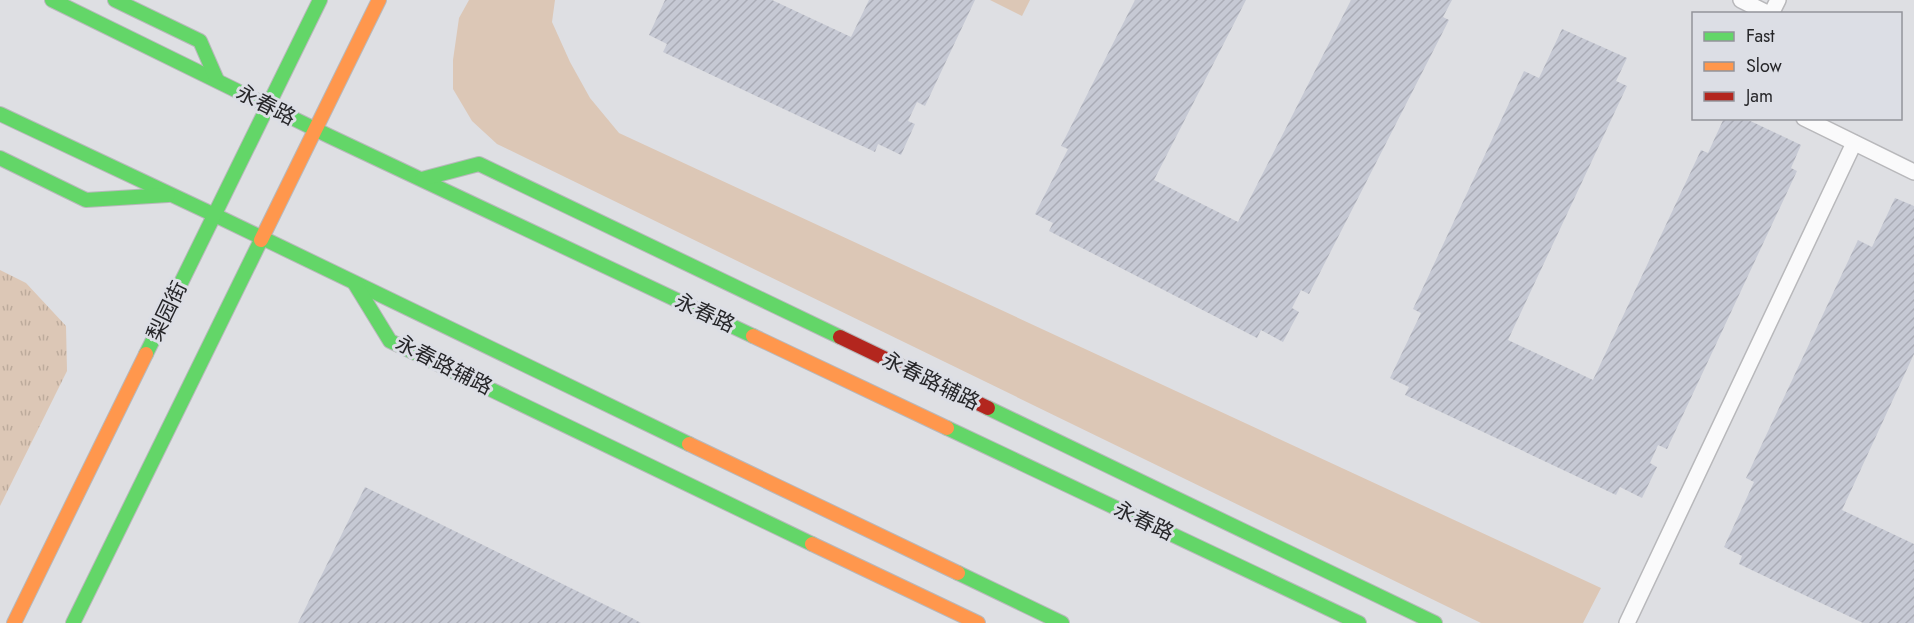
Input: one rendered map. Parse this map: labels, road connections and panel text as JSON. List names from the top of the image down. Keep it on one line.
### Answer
{"streets":{"main road":["永春路","梨园街","永春路辅路"]},"crossings":[["永春路","梨园街"],["永春路","永春路辅路"]],"legend":["Fast","Slow","Jam"]}
